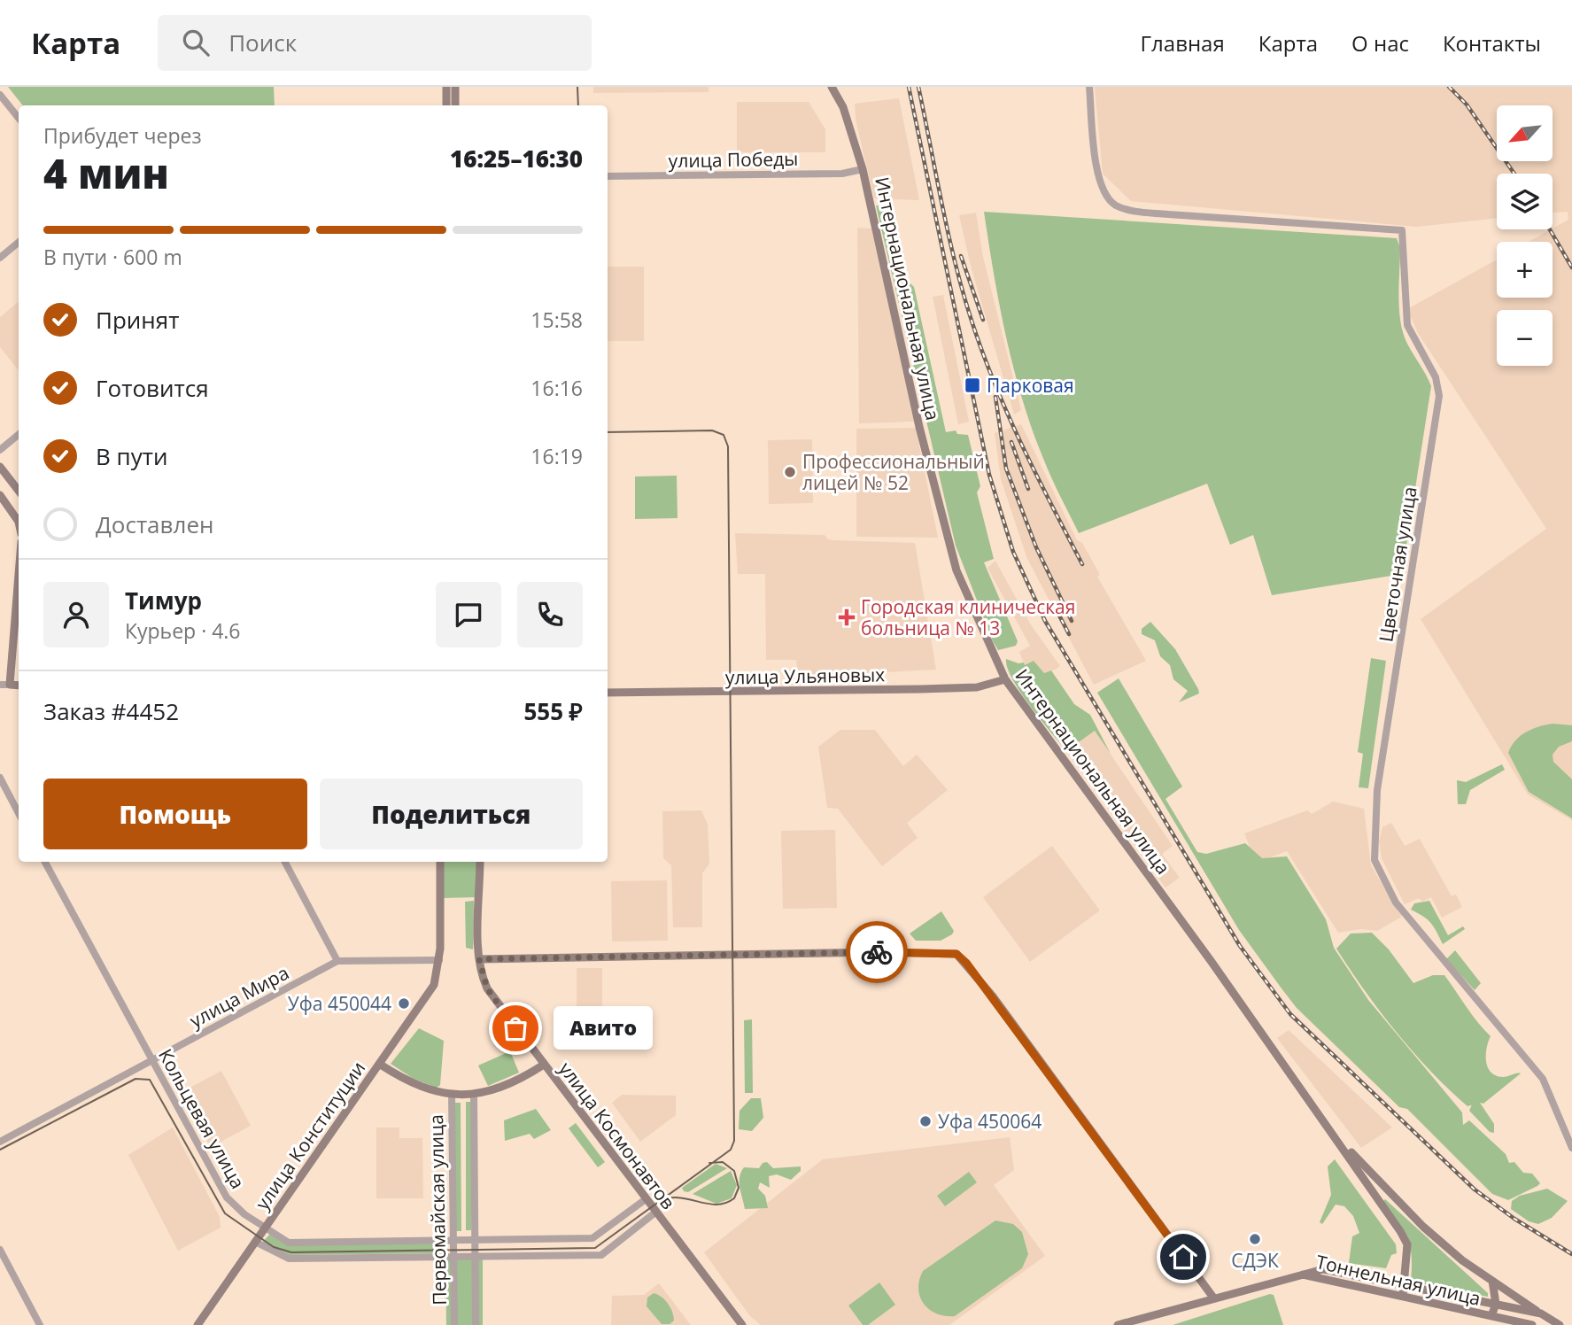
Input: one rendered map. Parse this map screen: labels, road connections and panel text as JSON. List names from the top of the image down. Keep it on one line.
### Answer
{"streets":{"main road":["Интернациональная улица","улица Ульяновых","улица Конституции","улица Космонавтов","Тоннельная улица"],"street":["улица Победы","Цветочная улица","улица Мира","Кольцевая улица","Первомайская улица"]},"crossings":[["улица Победы","Интернациональная улица"],["Интернациональная улица","улица Ульяновых"],["Интернациональная улица","Тоннельная улица"],["улица Мира","Кольцевая улица"],["улица Мира","улица Конституции"],["Кольцевая улица","улица Конституции"],["Кольцевая улица","улица Космонавтов"],["Кольцевая улица","Первомайская улица"]],"places":{"transit":["Парковая"],"other":["Профессиональный лицей № 52","Уфа 450044","Авито","Уфа 450064","СДЭК"],"health":["Городская клиническая больница № 13"]},"north":"bottom left","page":{"header":"Карта","search":"Поиск","nav":["Главная","Карта","О нас","Контакты"],"map_buttons":["+","−"],"heading":["4 мин","Прибудет через","16:25–16:30"],"panel":["Тимур","Курьер · 4.6","Заказ #4452","555 ₽"],"bar":"В пути · 600 m","list":[["Принят","15:58"],["Готовится","16:16"],["В пути","16:19"],"Доставлен"],"buttons":["Помощь","Поделиться"],"bubble":"Авито"}}
